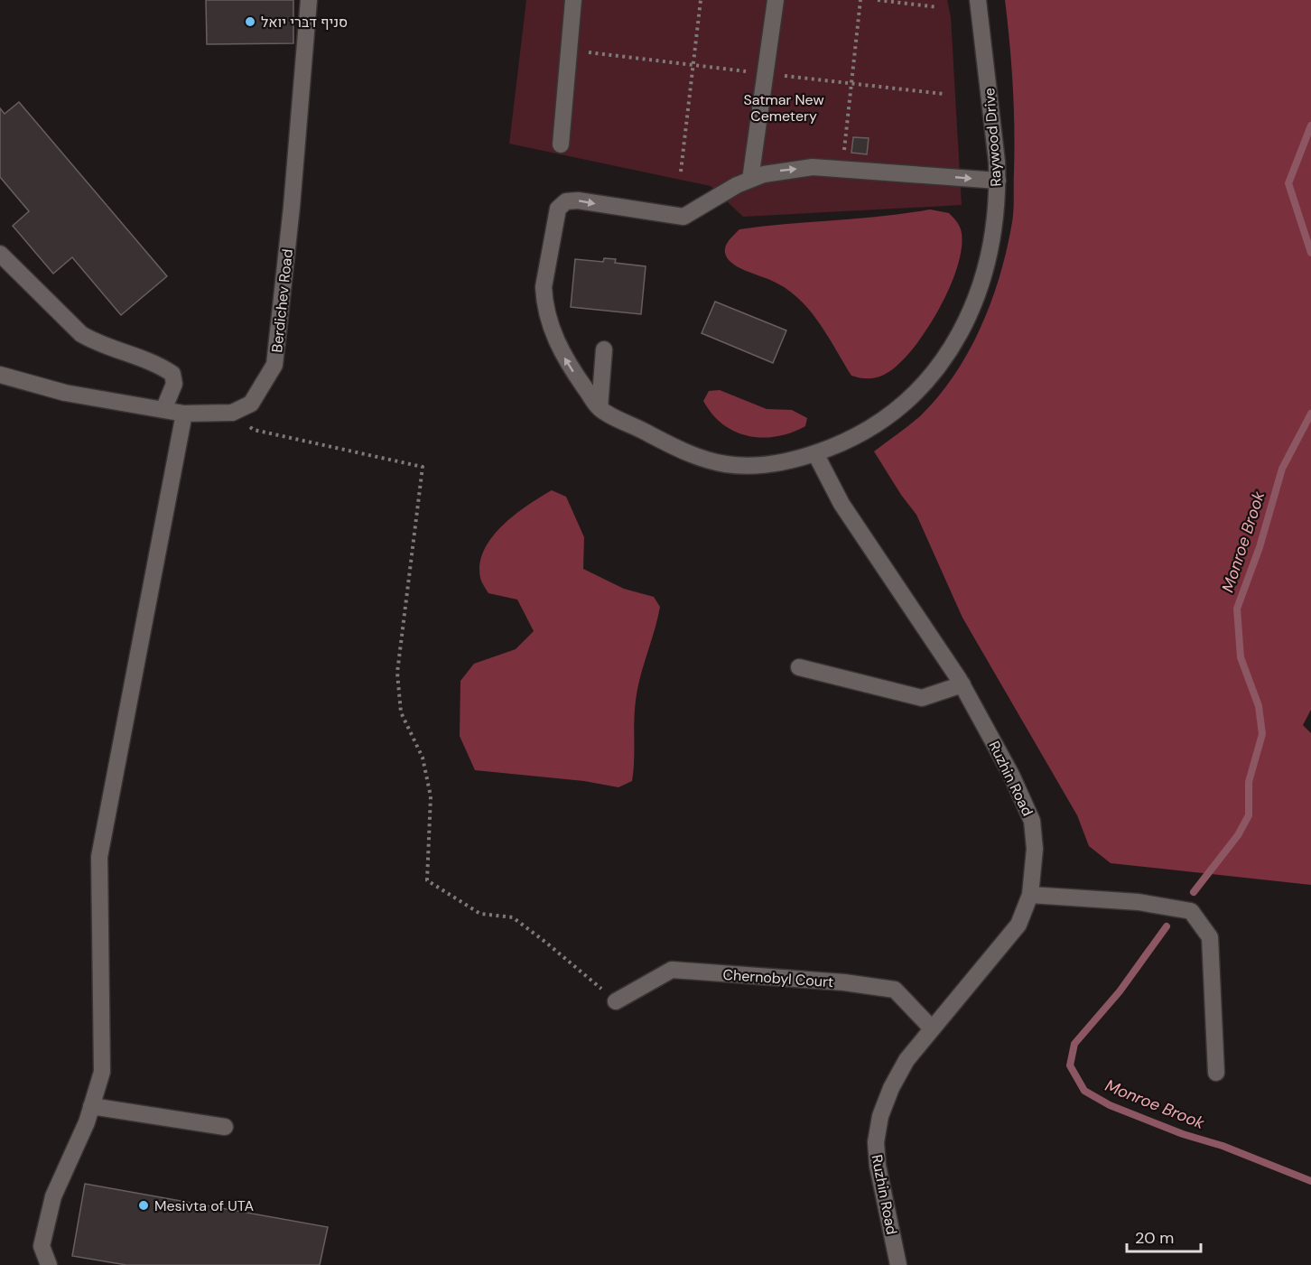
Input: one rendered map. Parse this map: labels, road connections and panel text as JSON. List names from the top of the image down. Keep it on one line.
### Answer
{"streets":{"street":["Raywood Drive","Berdichev Road","Ruzhin Road","Chernobyl Court"]},"crossings":[["Raywood Drive","Ruzhin Road"],["Ruzhin Road","Chernobyl Court"]],"water":["Monroe Brook"],"parks":["Satmar New Cemetery"],"places":["סניף דברי יואל","Mesivta of UTA"],"scale_bar":"20 m"}
